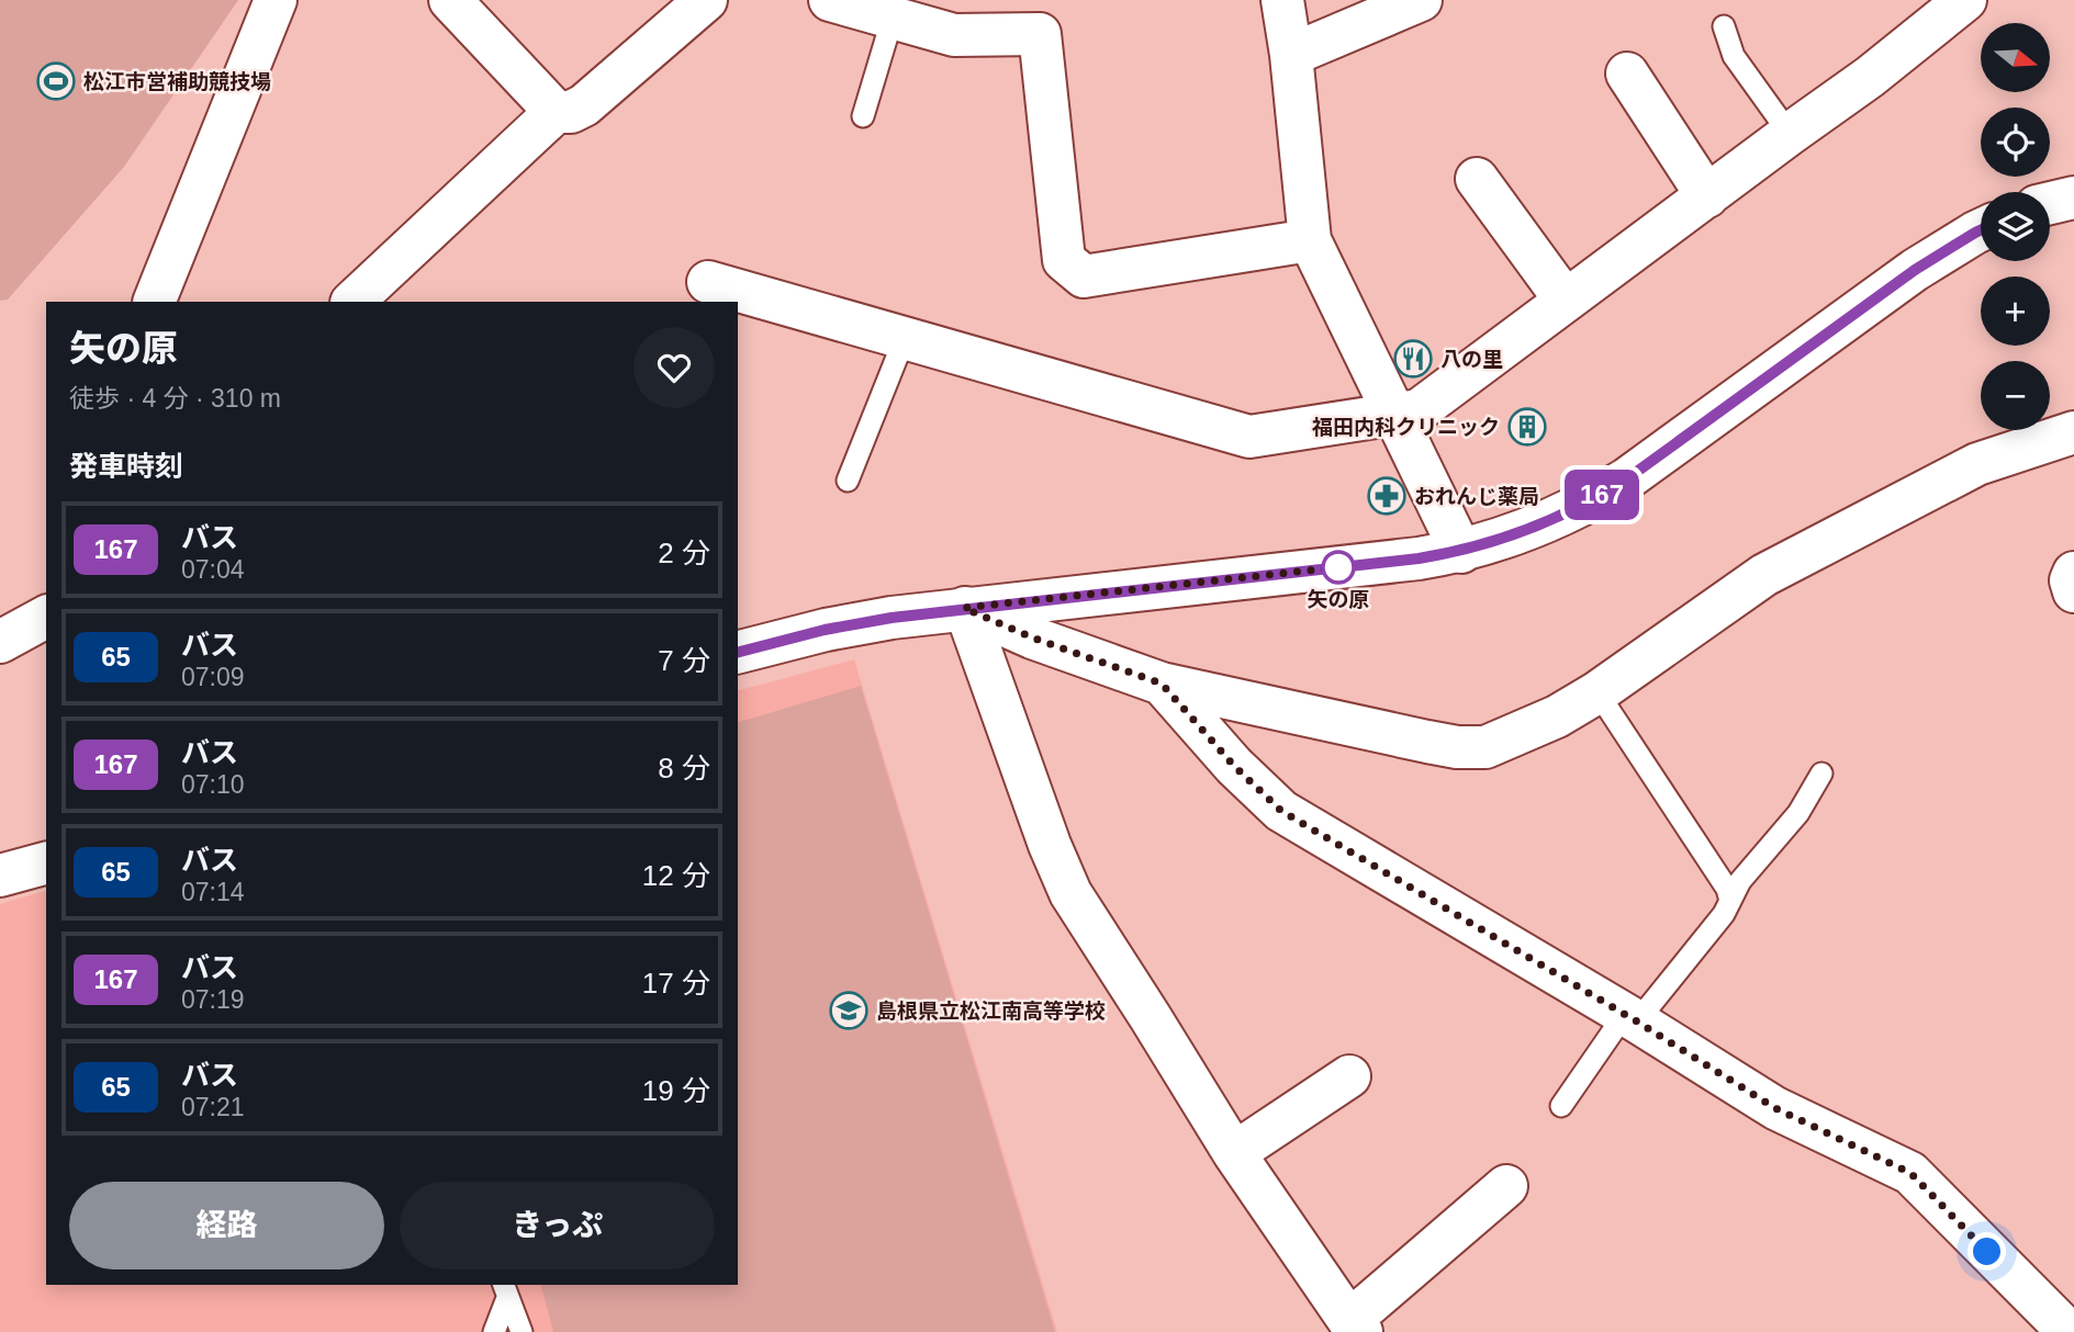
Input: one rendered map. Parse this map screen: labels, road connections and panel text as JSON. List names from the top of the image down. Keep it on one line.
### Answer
{"places":{"sports":["松江市営補助競技場"],"restaurant":["八の里"],"building":["福田内科クリニック"],"pharmacy":["おれんじ薬局"],"other":["矢の原"],"school or university":["島根県立松江南高等学校"]},"lines":["bus line 167"],"north":"right","page":{"on_map":"167","map_buttons":["+","−"],"heading":[["矢の原","徒歩 · 4 分 · 310 m"],"発車時刻"],"list":[{"mark":"167","name":"バス","note":"07:04","value":"2 分"},{"mark":"65","name":"バス","note":"07:09","value":"7 分"},{"mark":"167","name":"バス","note":"07:10","value":"8 分"},{"mark":"65","name":"バス","note":"07:14","value":"12 分"},{"mark":"167","name":"バス","note":"07:19","value":"17 分"},{"mark":"65","name":"バス","note":"07:21","value":"19 分"}],"buttons":["経路","きっぷ"]}}
